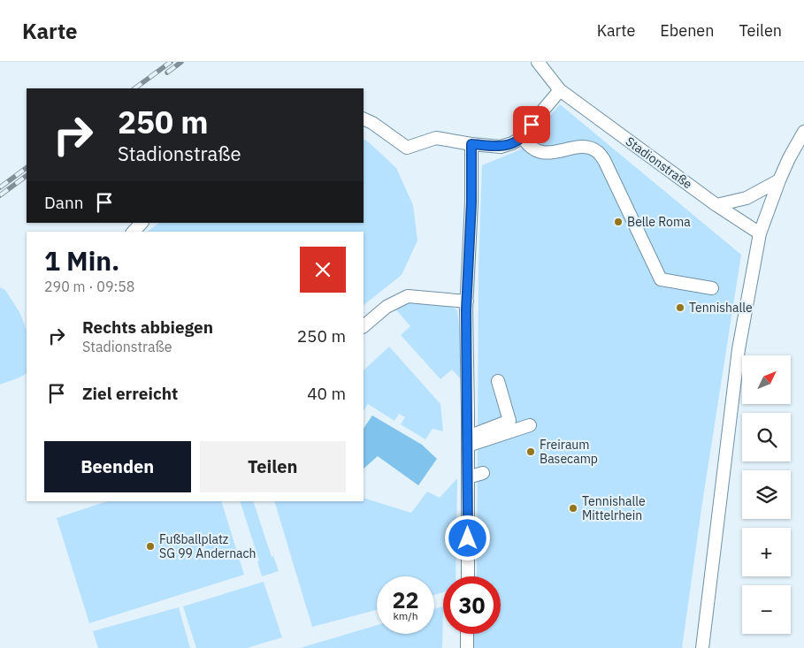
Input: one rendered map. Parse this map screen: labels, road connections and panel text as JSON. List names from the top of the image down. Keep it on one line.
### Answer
{"streets":{"street":["Stadionstraße"]},"places":["Belle Roma","Tennishalle","Freiraum Basecamp","Tennishalle Mittelrhein","Fußballplatz SG 99 Andernach"],"north":"top right","page":{"header":"Karte","nav":["Karte","Ebenen","Teilen"],"turn":["250 m","Stadionstraße"],"then":"Dann","heading":["1 Min.","290 m · 09:58"],"list":[{"name":"Rechts abbiegen","note":"Stadionstraße","value":"250 m"},{"name":"Ziel erreicht","value":"40 m"}],"map_buttons":["+","−"],"buttons":["Beenden","Teilen"],"speed":"22 km/h","limit":"30"}}
